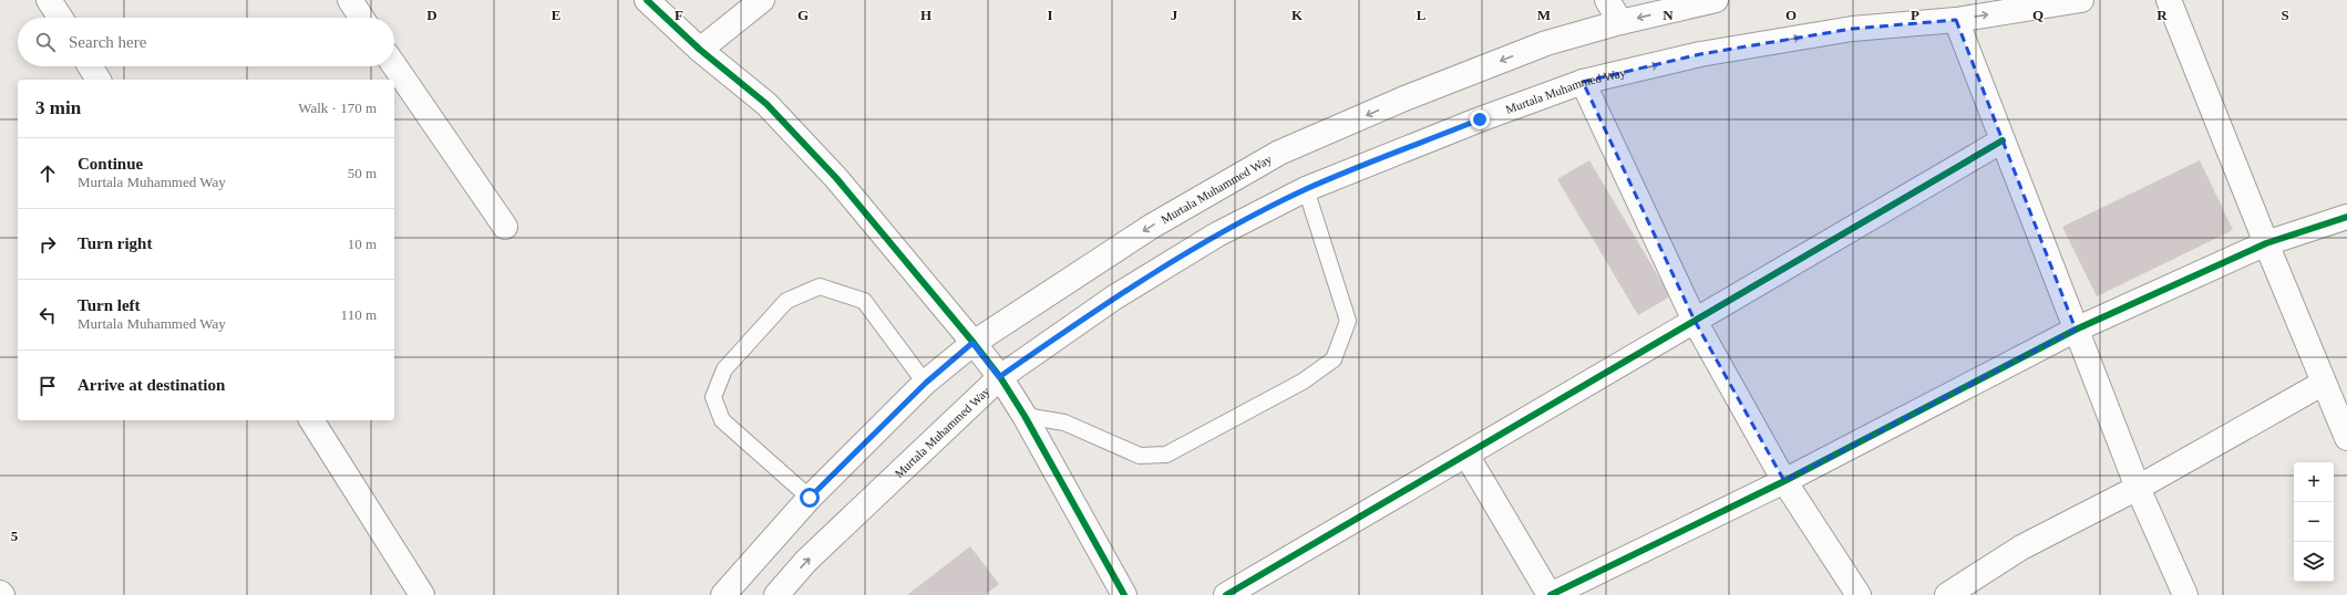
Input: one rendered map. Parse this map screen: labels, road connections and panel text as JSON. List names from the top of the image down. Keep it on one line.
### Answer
{"streets":{"street":["Murtala Muhammed Way"]},"page":{"search":"Search here","heading":["3 min","Walk · 170 m"],"list":[["Continue","Murtala Muhammed Way","50 m"],["Turn right","10 m"],["Turn left","Murtala Muhammed Way","110 m"],"Arrive at destination"],"map_buttons":["+","−"]},"grid":{"columns":["D","E","F","G","H","I","J","K","L","M","N","O","P","Q","R","S"],"rows":["5"]}}
